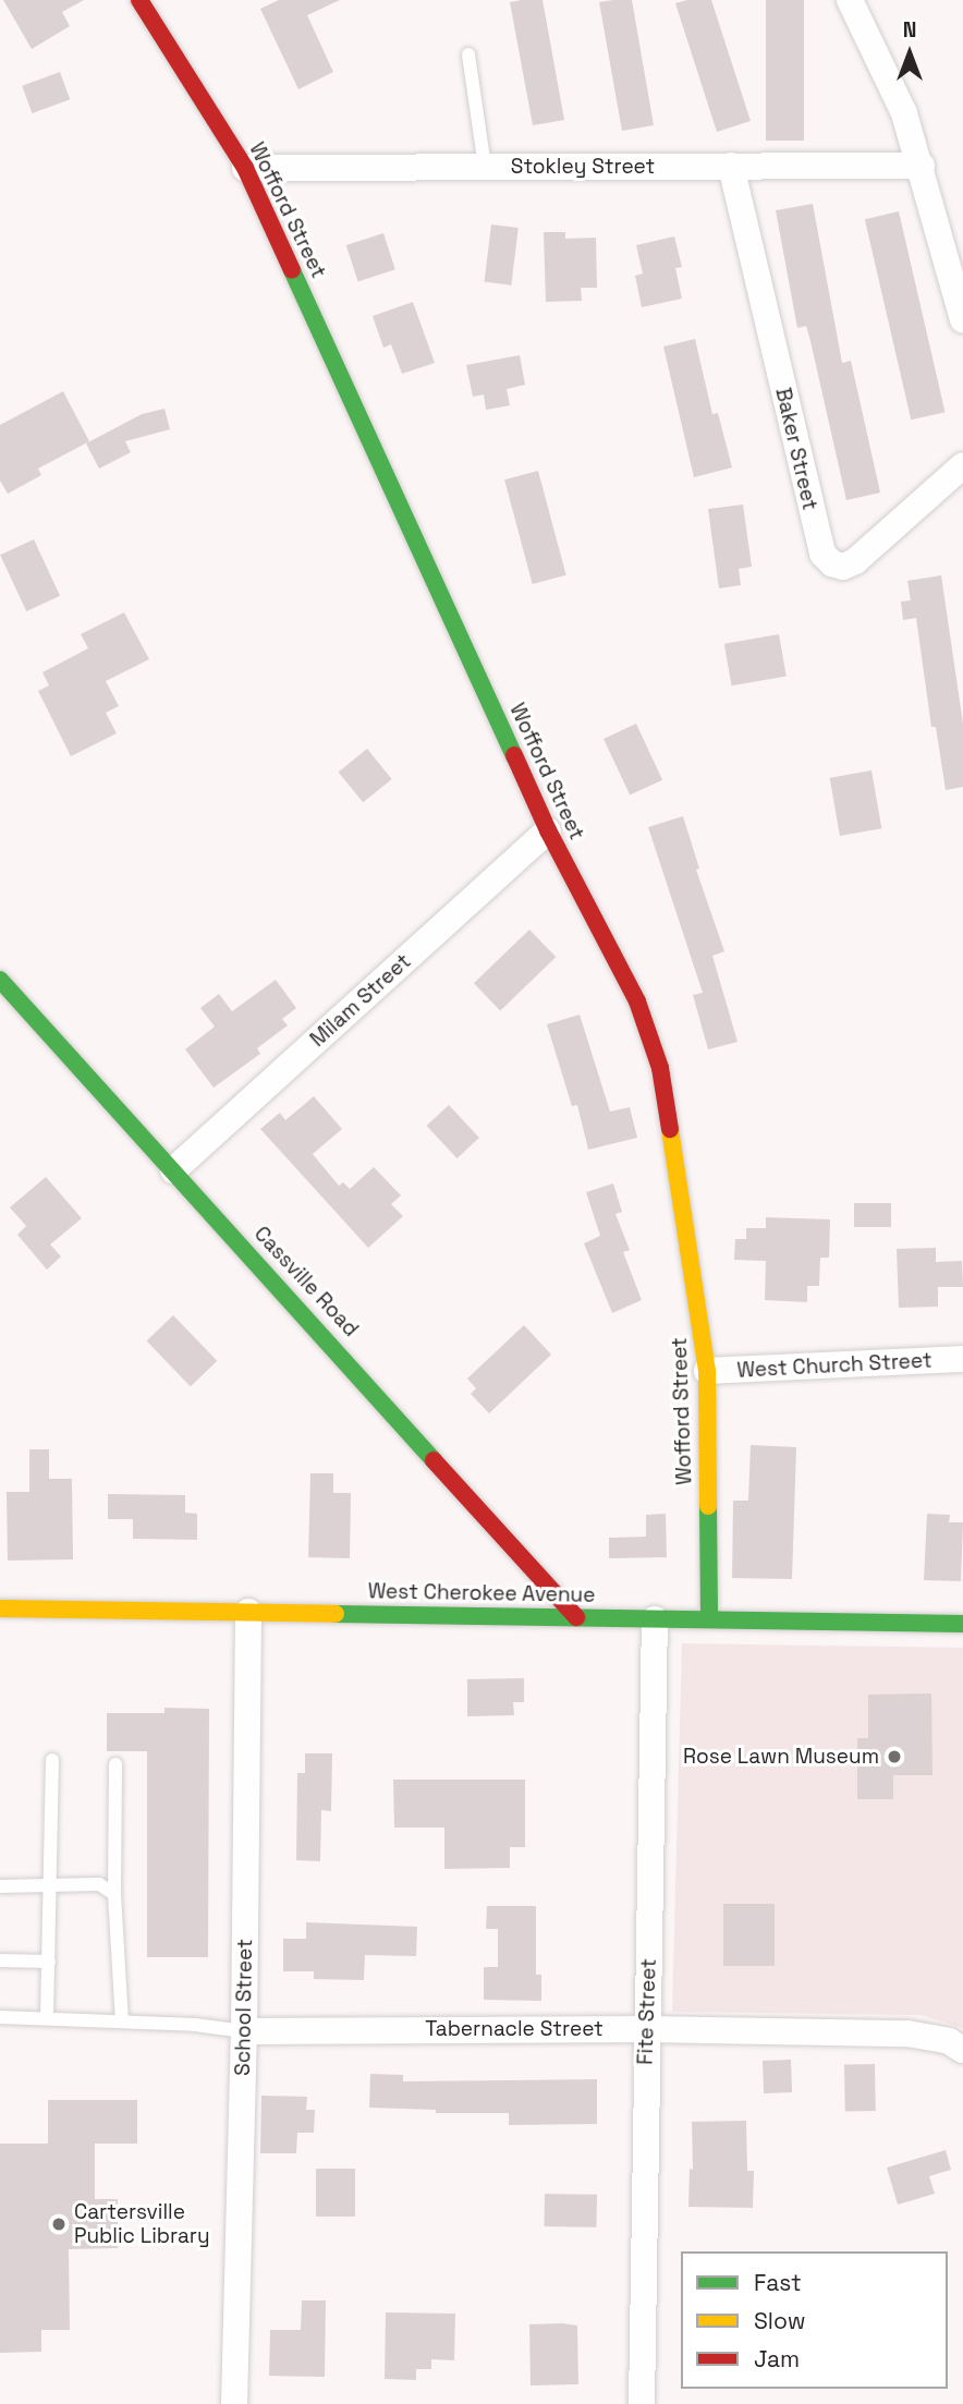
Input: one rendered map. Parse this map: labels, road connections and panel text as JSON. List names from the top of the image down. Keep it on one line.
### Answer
{"streets":{"main road":["Wofford Street","Cassville Road","West Cherokee Avenue"],"street":["Stokley Street","Baker Street","Milam Street","West Church Street","School Street","Fite Street","Tabernacle Street"]},"crossings":[["Stokley Street","Wofford Street"],["Stokley Street","Baker Street"],["Wofford Street","Milam Street"],["Wofford Street","West Church Street"],["Wofford Street","West Cherokee Avenue"],["Milam Street","Cassville Road"],["Cassville Road","West Cherokee Avenue"],["West Cherokee Avenue","School Street"],["West Cherokee Avenue","Fite Street"],["School Street","Tabernacle Street"],["Fite Street","Tabernacle Street"]],"places":["Rose Lawn Museum","Cartersville Public Library"],"legend":["Fast","Slow","Jam"],"north":"top"}
